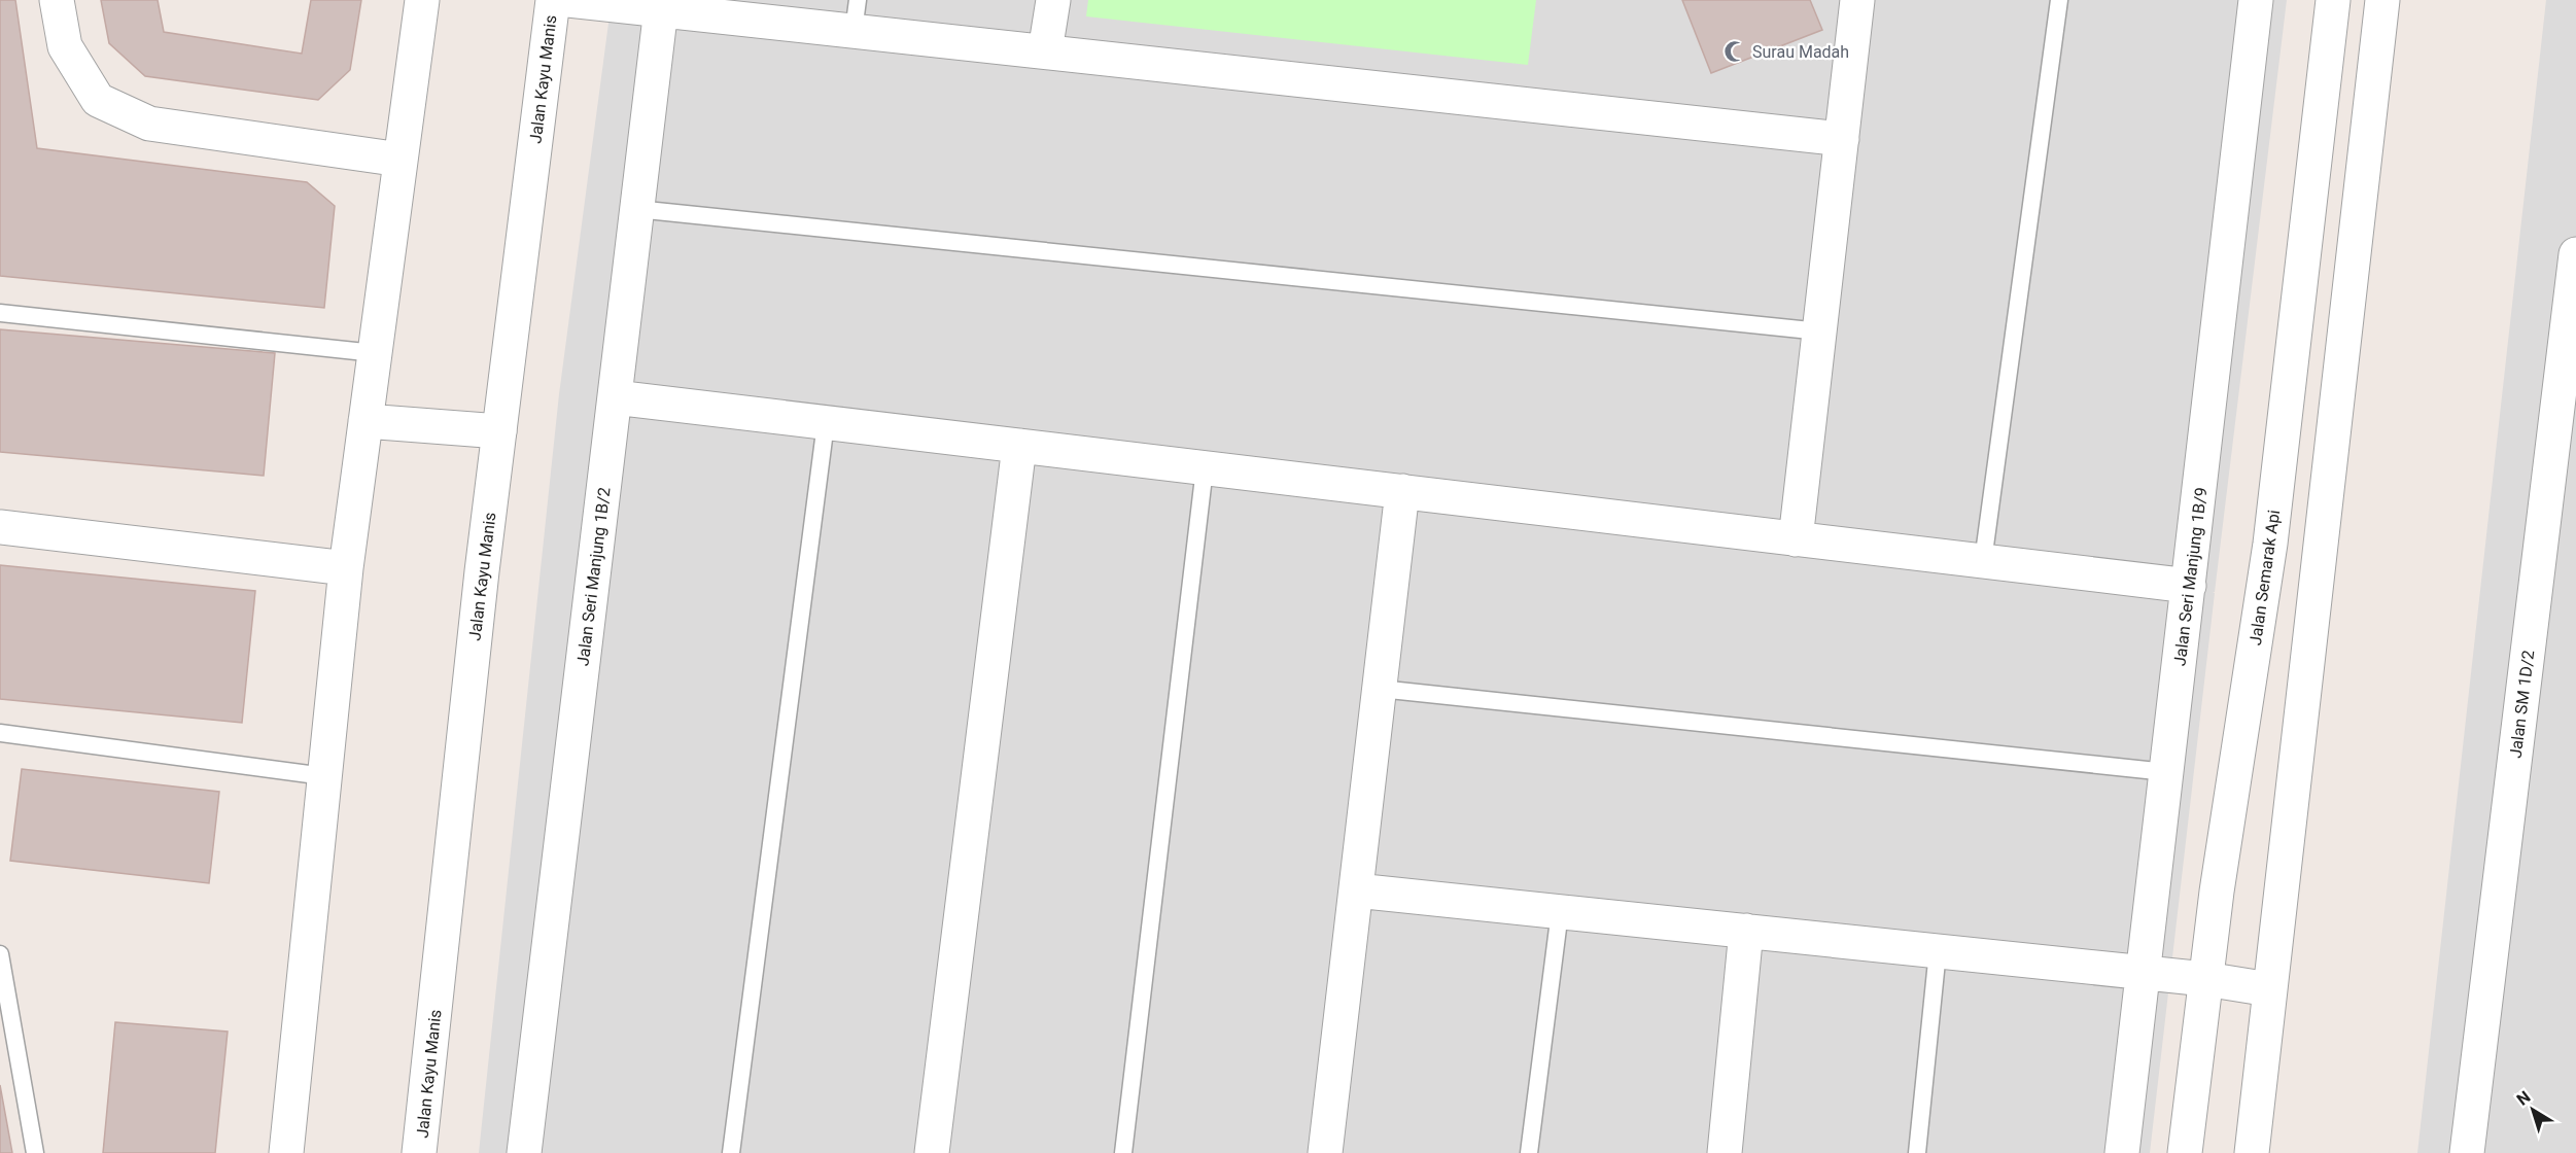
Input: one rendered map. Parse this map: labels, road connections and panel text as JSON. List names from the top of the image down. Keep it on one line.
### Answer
{"streets":{"street":["Jalan Kayu Manis","Jalan Seri Manjung 1B/2","Jalan Seri Manjung 1B/9","Jalan Semarak Api","Jalan SM 1D/2"]},"places":{"mosque":["Surau Madah"]},"north":"top left"}
